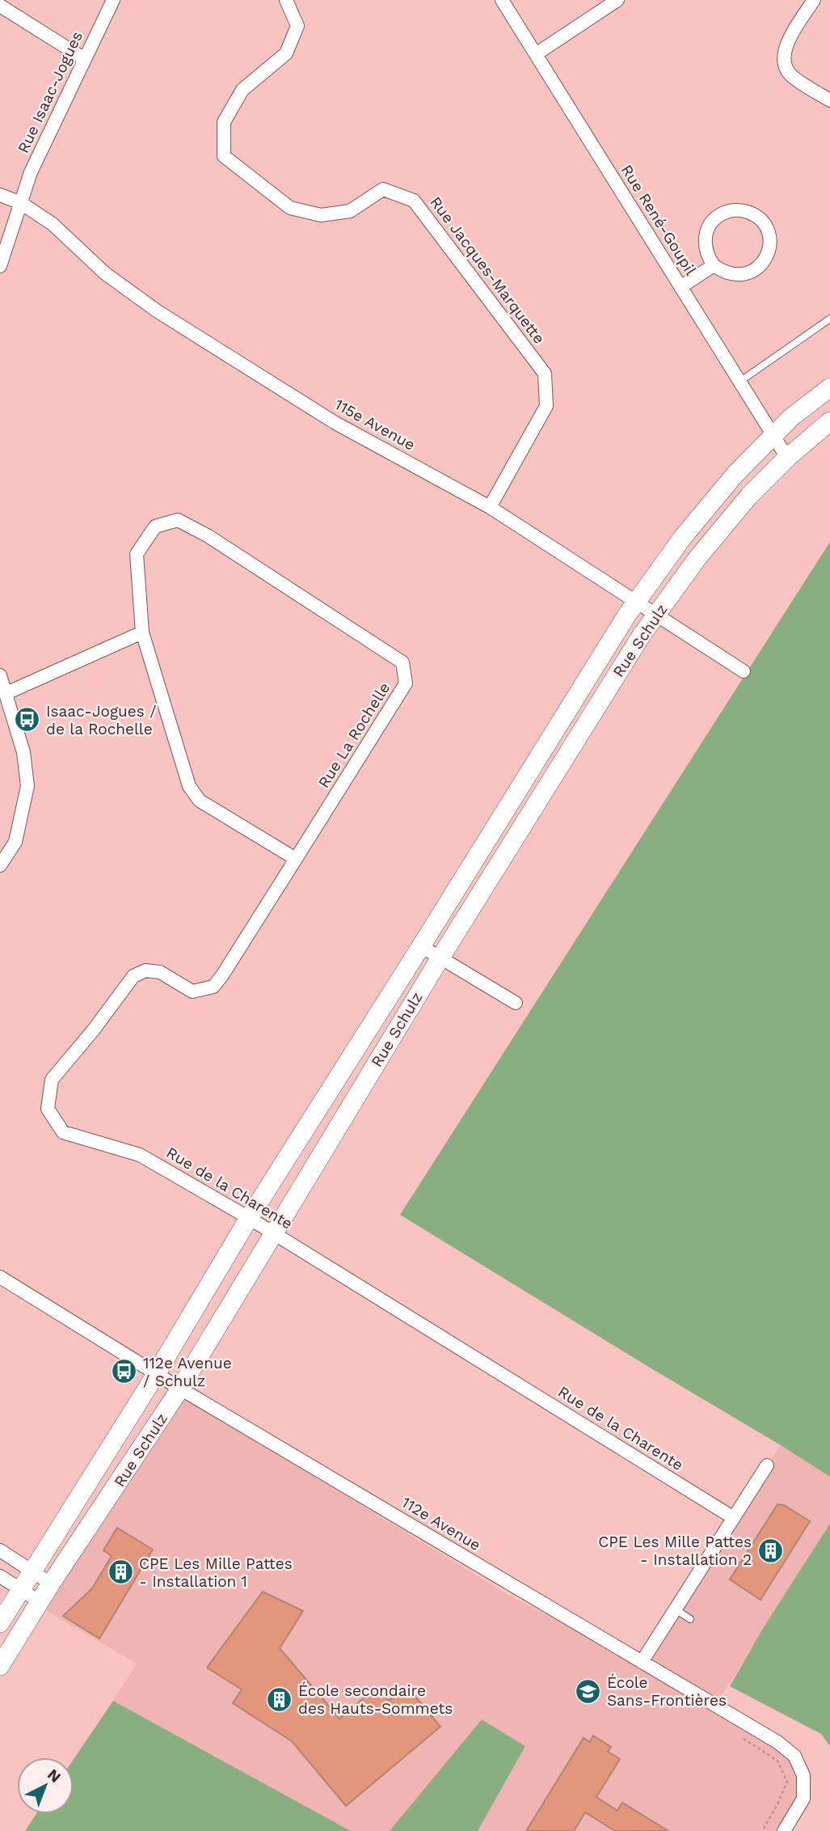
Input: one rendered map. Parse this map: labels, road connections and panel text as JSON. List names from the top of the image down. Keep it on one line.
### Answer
{"streets":{"street":["Rue Isaac-Jogues","Rue René-Goupil","Rue Jacques-Marquette","115e Avenue","Rue Schulz","Rue La Rochelle","Rue de la Charente","112e Avenue"]},"crossings":[["Rue Isaac-Jogues","115e Avenue"],["Rue René-Goupil","Rue Schulz"],["Rue Jacques-Marquette","115e Avenue"],["115e Avenue","Rue Schulz"],["Rue Schulz","Rue de la Charente"],["Rue Schulz","112e Avenue"],["Rue La Rochelle","Rue de la Charente"]],"places":{"bus stop":["Isaac-Jogues / de la Rochelle","112e Avenue / Schulz"],"building":["CPE Les Mille Pattes - Installation 2","CPE Les Mille Pattes - Installation 1","École secondaire des Hauts-Sommets"],"school or university":["École Sans-Frontières"]},"north":"top right"}
